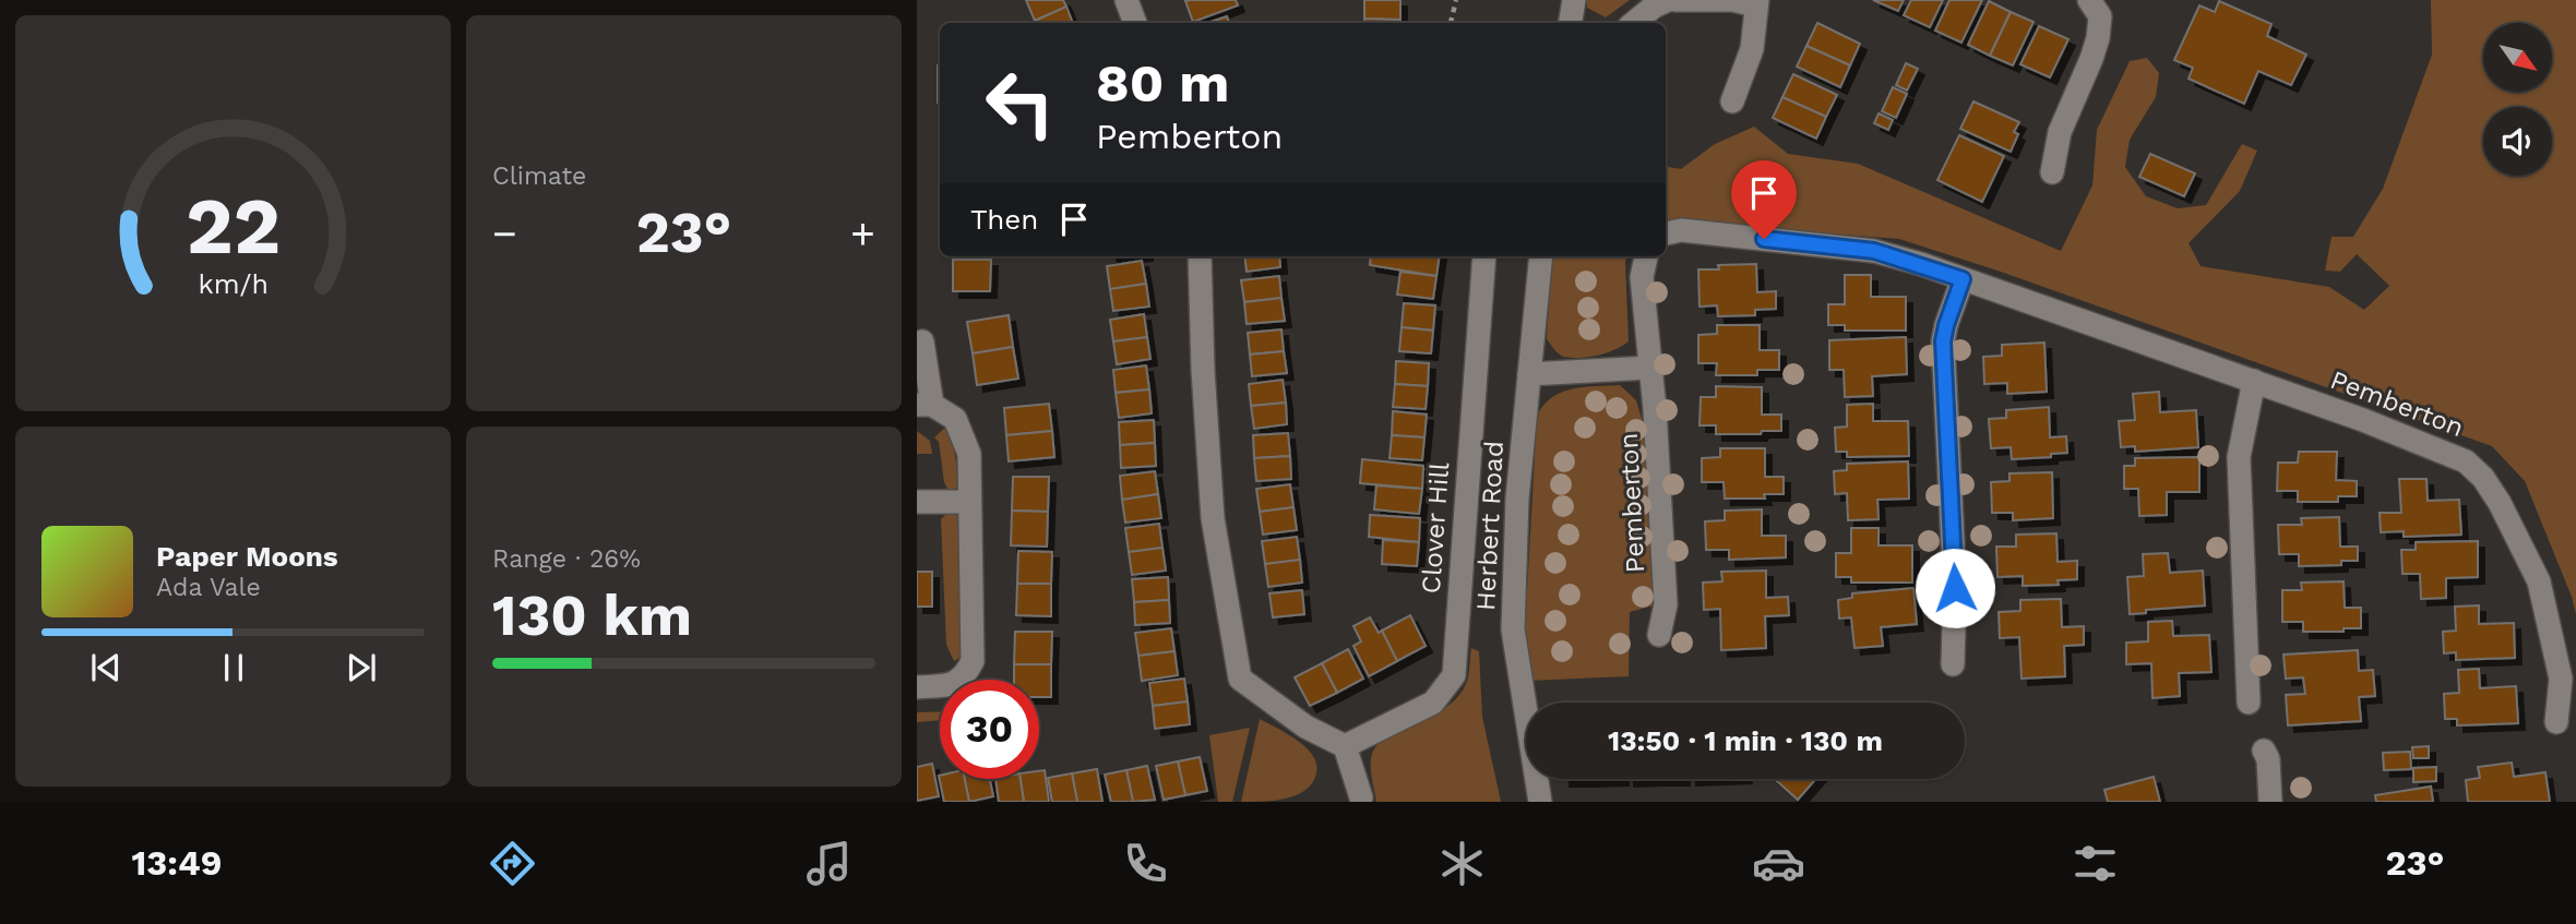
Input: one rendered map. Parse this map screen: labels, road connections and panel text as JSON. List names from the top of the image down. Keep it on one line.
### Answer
{"streets":{"street":["Pemberton","Herbert Road","Clover Hill"]},"north":"bottom right","page":{"tile":["Climate",["Range · 26%","130 km"]],"turn":["80 m","Pemberton"],"then":"Then","heat":["−","23°","+"],"song":["Paper Moons","Ada Vale"],"limit":"30","trip":"13:50 · 1 min · 130 m","tabs":["13:49","23°"],"gauge":["22","km/h"]}}
